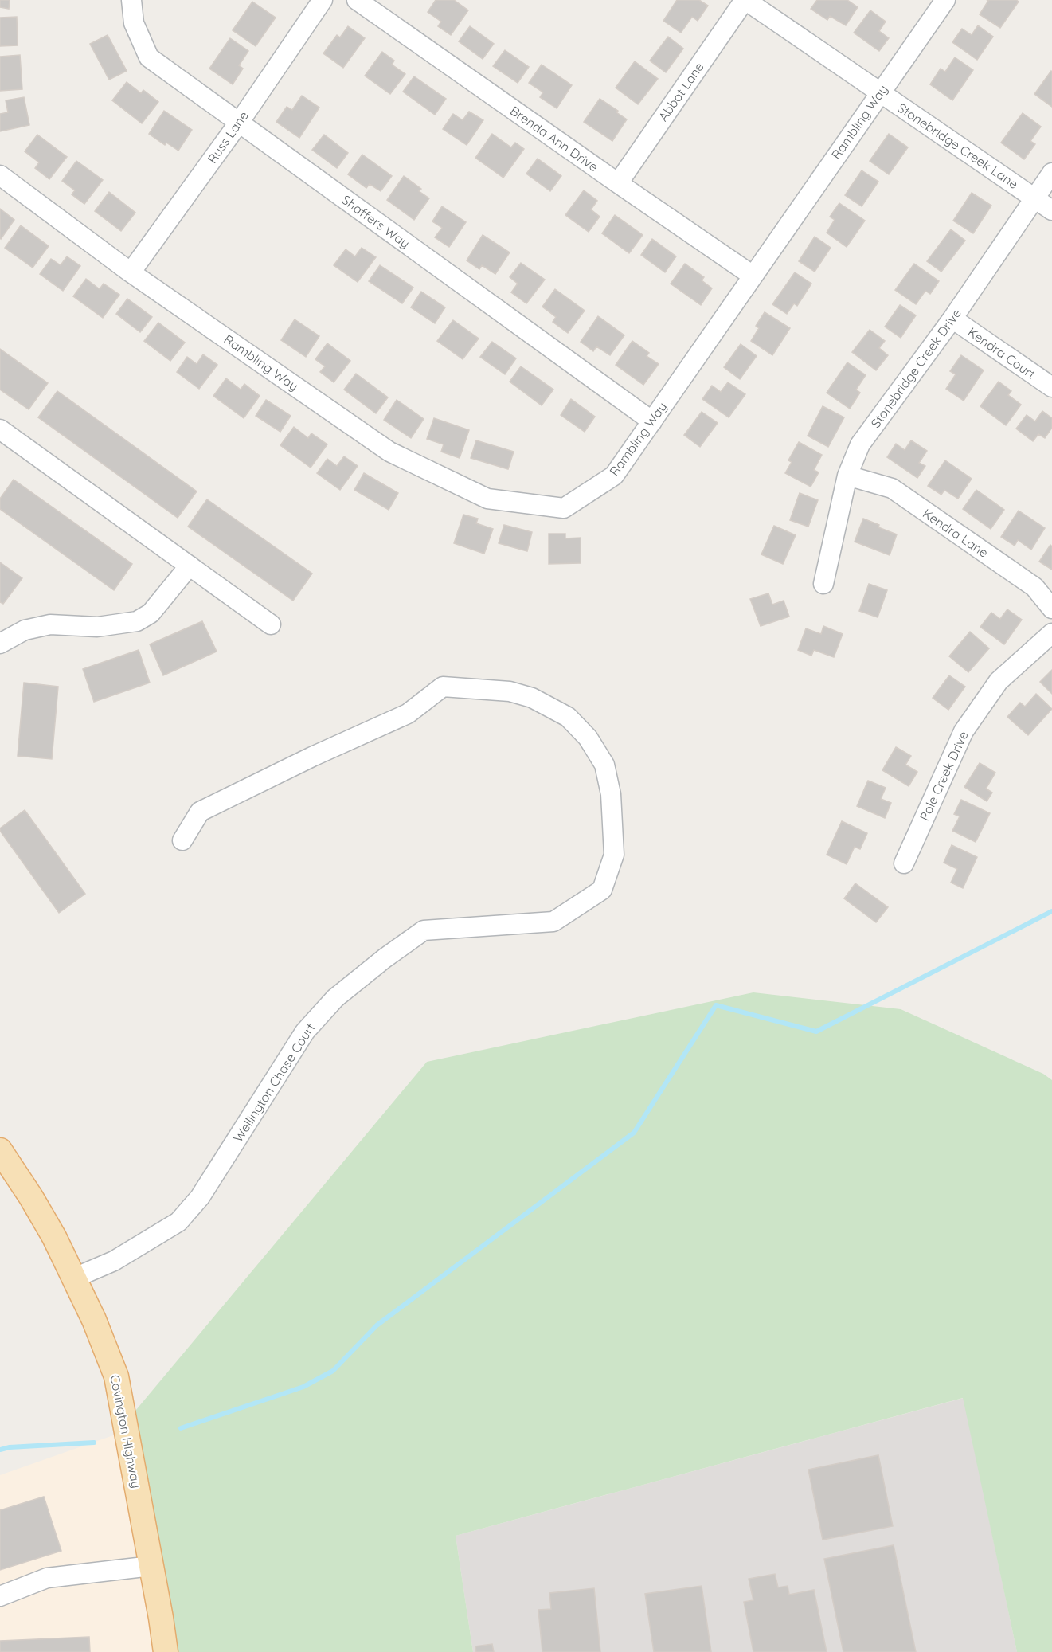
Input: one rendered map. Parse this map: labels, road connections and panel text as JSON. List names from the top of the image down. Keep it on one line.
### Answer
{"streets":{"main road":["Covington Highway"],"street":["Abbot Lane","Rambling Way","Russ Lane","Brenda Ann Drive","Stonebridge Creek Lane","Shaffers Way","Kendra Court","Stonebridge Creek Drive","Kendra Lane","Pole Creek Drive","Wellington Chase Court"]},"crossings":[["Abbot Lane","Brenda Ann Drive"],["Abbot Lane","Stonebridge Creek Lane"],["Rambling Way","Russ Lane"],["Rambling Way","Brenda Ann Drive"],["Rambling Way","Stonebridge Creek Lane"],["Rambling Way","Shaffers Way"],["Russ Lane","Shaffers Way"],["Stonebridge Creek Lane","Stonebridge Creek Drive"],["Kendra Court","Stonebridge Creek Drive"],["Stonebridge Creek Drive","Kendra Lane"],["Wellington Chase Court","Covington Highway"]]}
